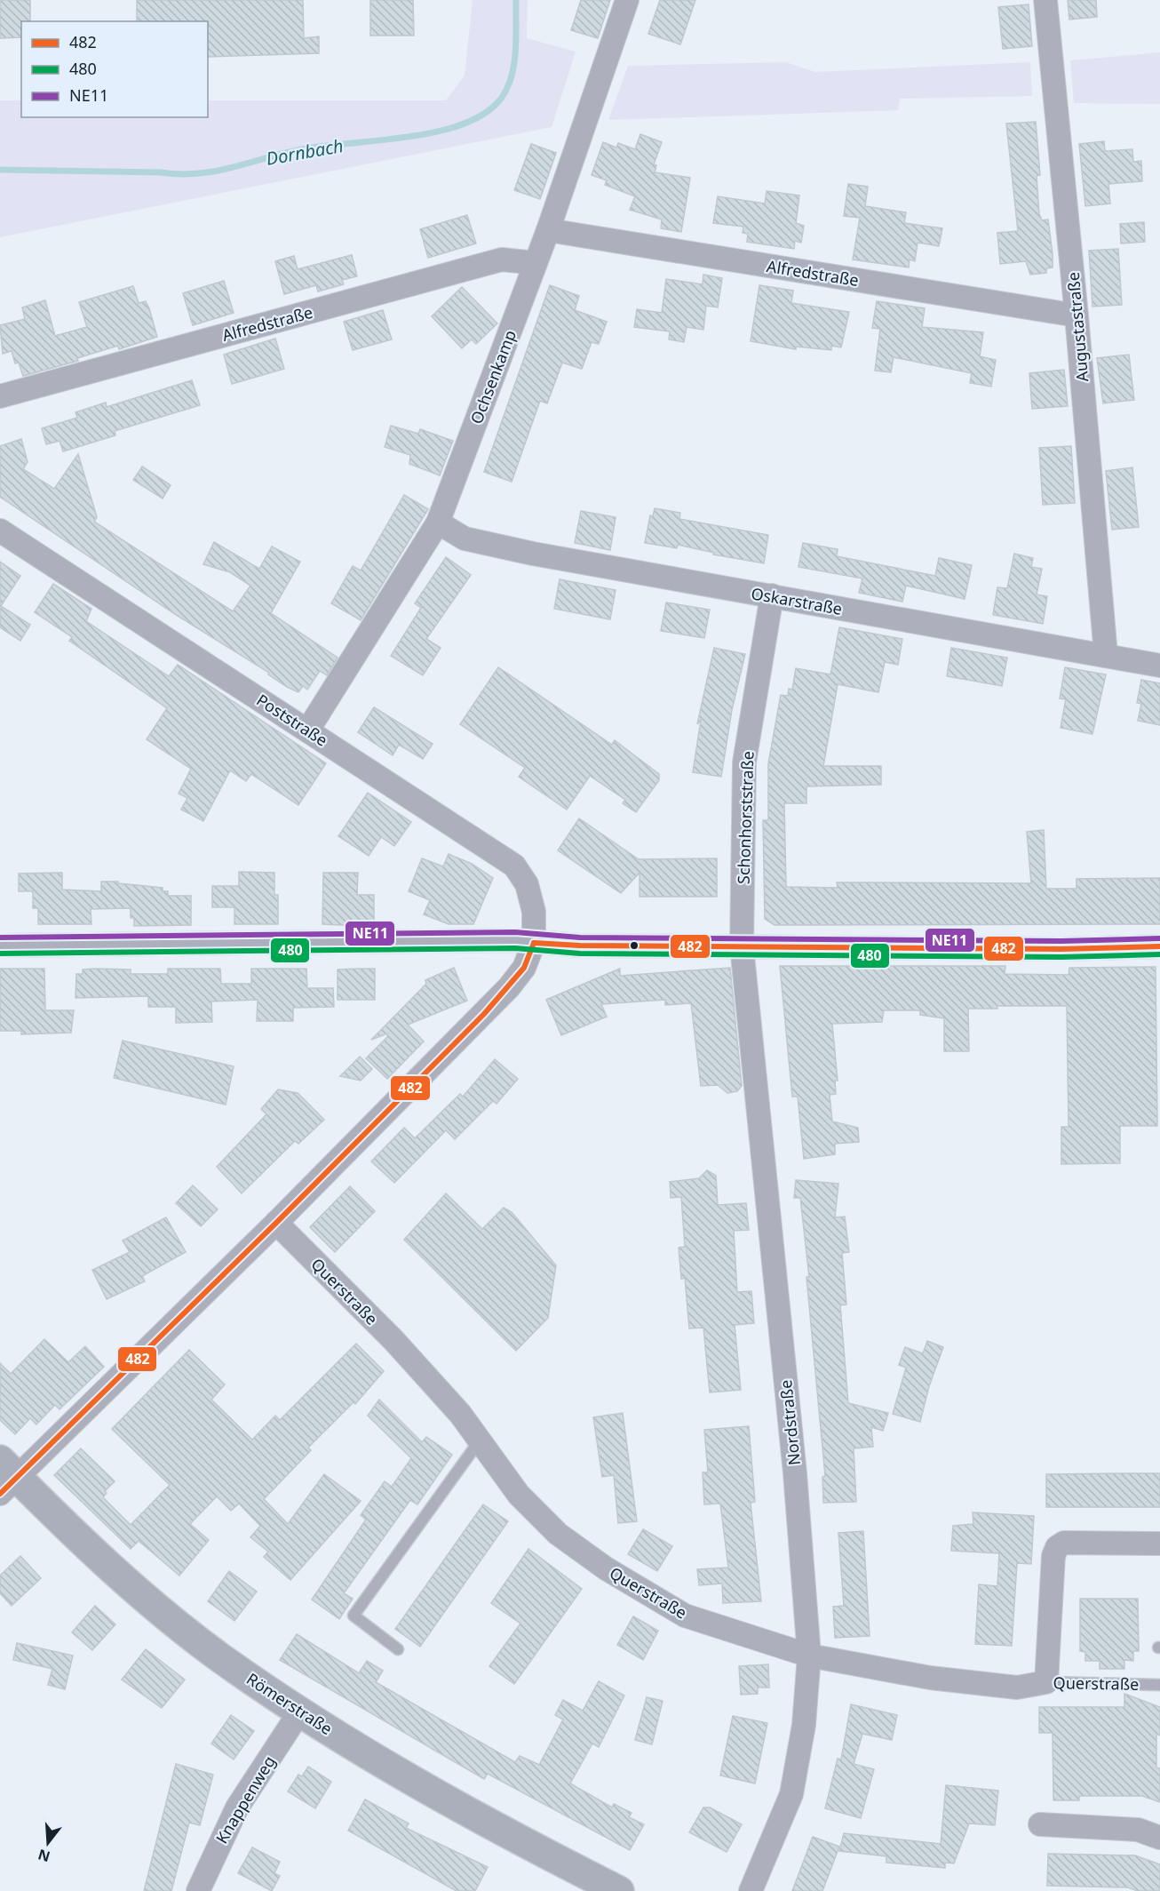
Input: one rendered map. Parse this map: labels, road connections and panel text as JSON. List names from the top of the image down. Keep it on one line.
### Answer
{"streets":{"main road":["Römerstraße"],"street":["Alfredstraße","Augustastraße","Ochsenkamp","Oskarstraße","Poststraße","Schonhorststraße","Querstraße","Nordstraße","Knappenweg"]},"crossings":[["Alfredstraße","Augustastraße"],["Alfredstraße","Ochsenkamp"],["Augustastraße","Oskarstraße"],["Ochsenkamp","Oskarstraße"],["Ochsenkamp","Poststraße"],["Oskarstraße","Schonhorststraße"],["Schonhorststraße","Nordstraße"],["Querstraße","Nordstraße"],["Römerstraße","Knappenweg"]],"water":["Dornbach"],"lines":["transit line NE11","transit line 482","transit line 480"],"legend":["482","480","NE11"],"north":"bottom"}
